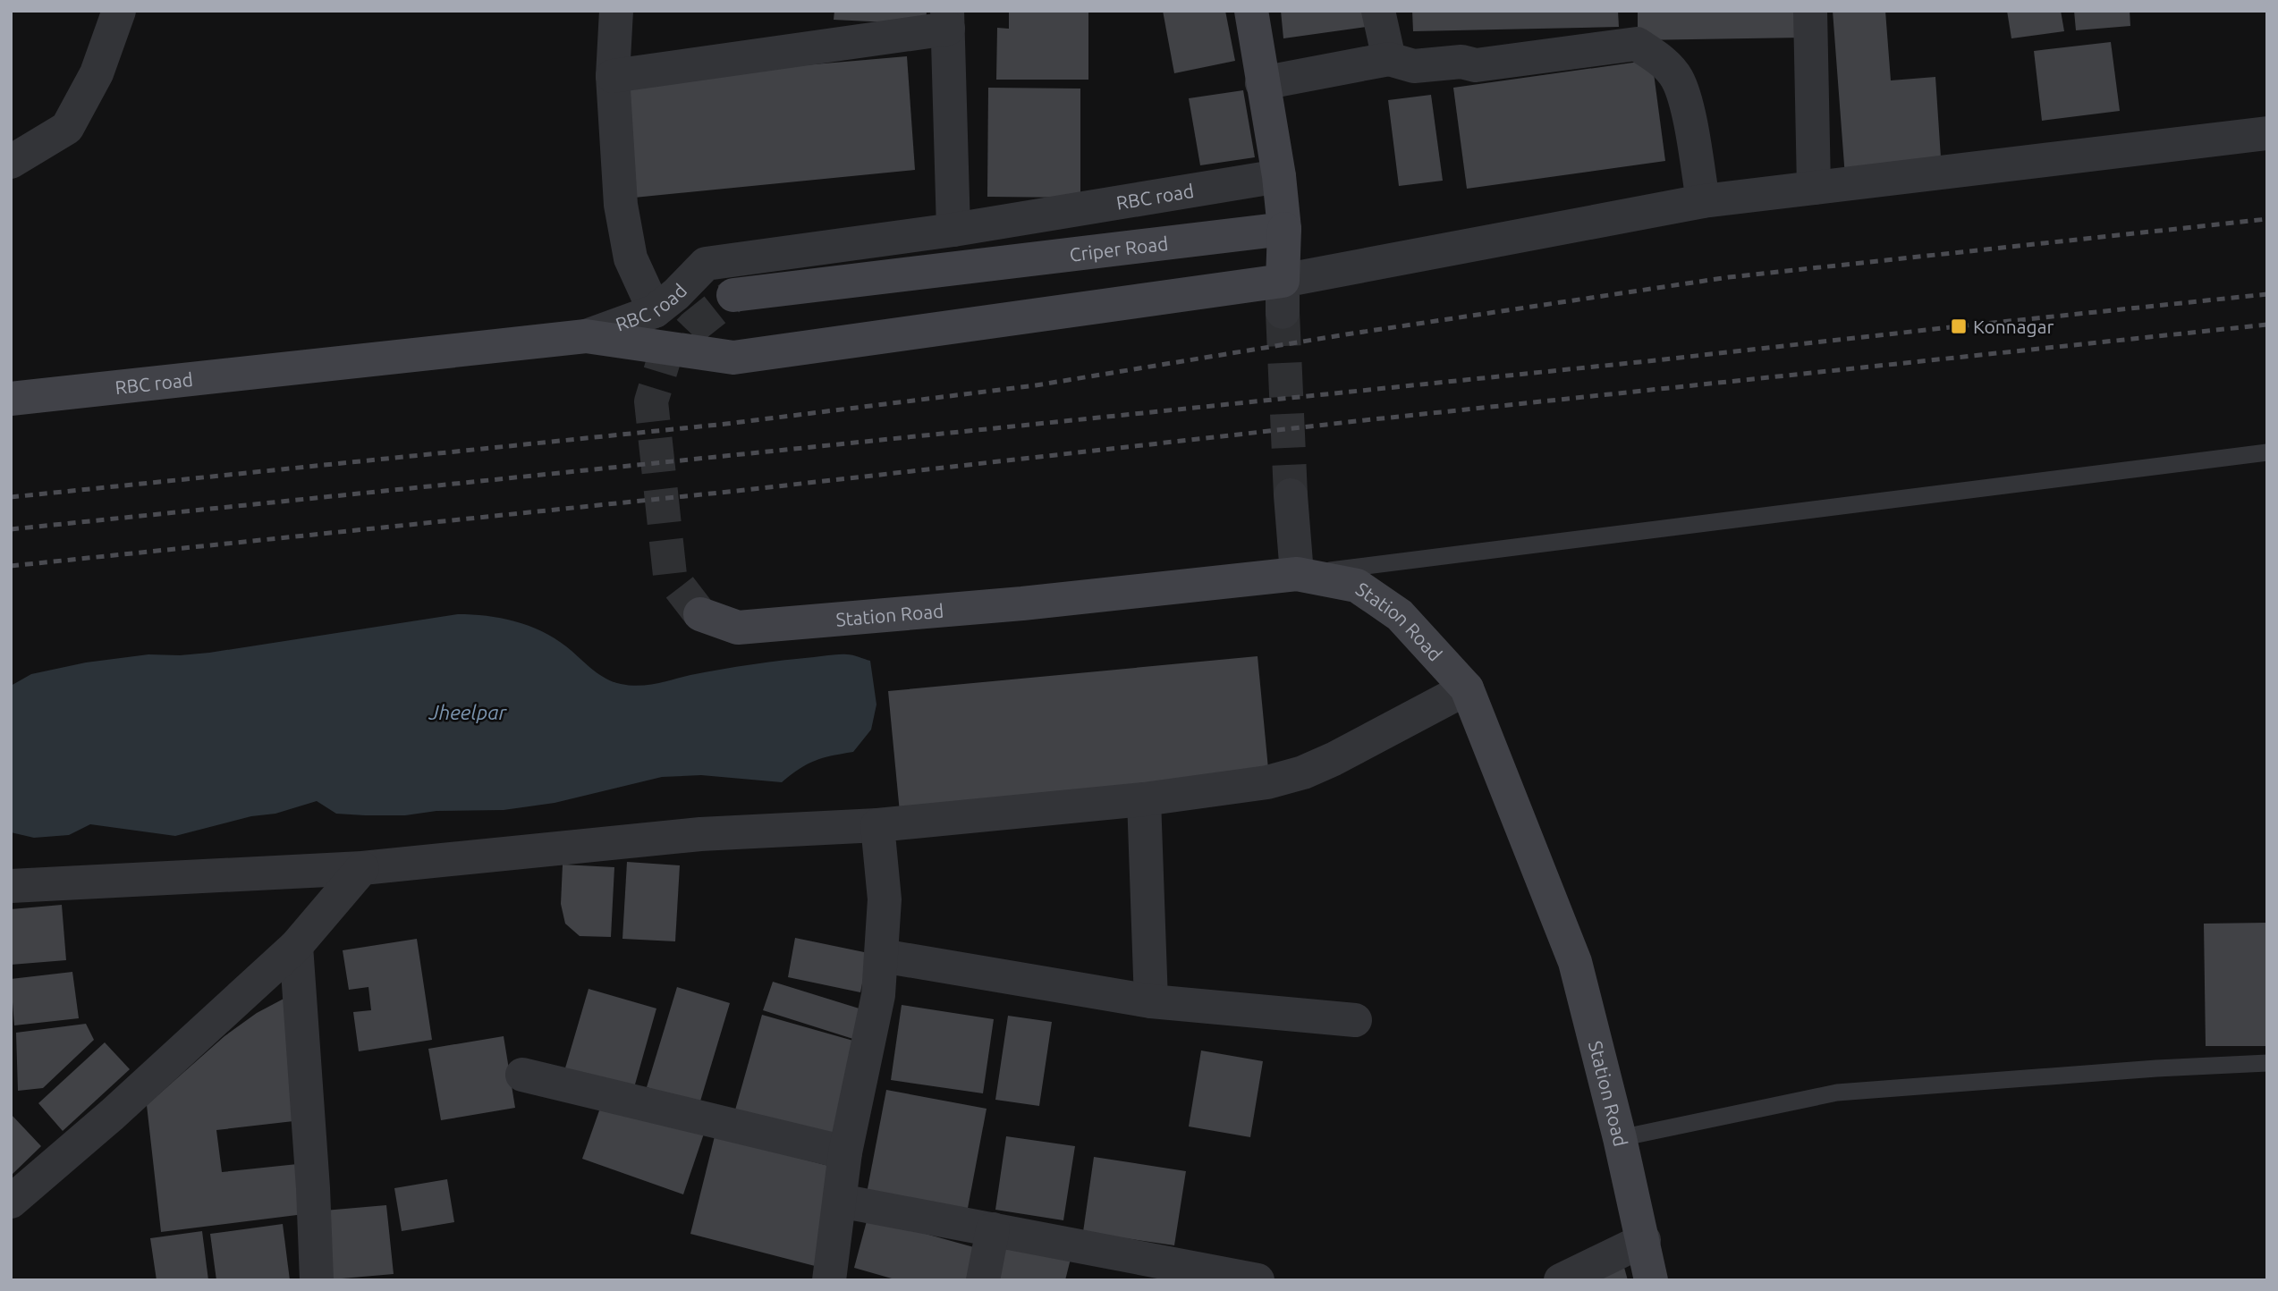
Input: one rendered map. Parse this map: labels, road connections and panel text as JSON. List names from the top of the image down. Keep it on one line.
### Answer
{"streets":{"main road":["RBC road","Criper Road","Station Road"]},"water":["Jheelpar"],"places":{"transit":["Konnagar"]}}
